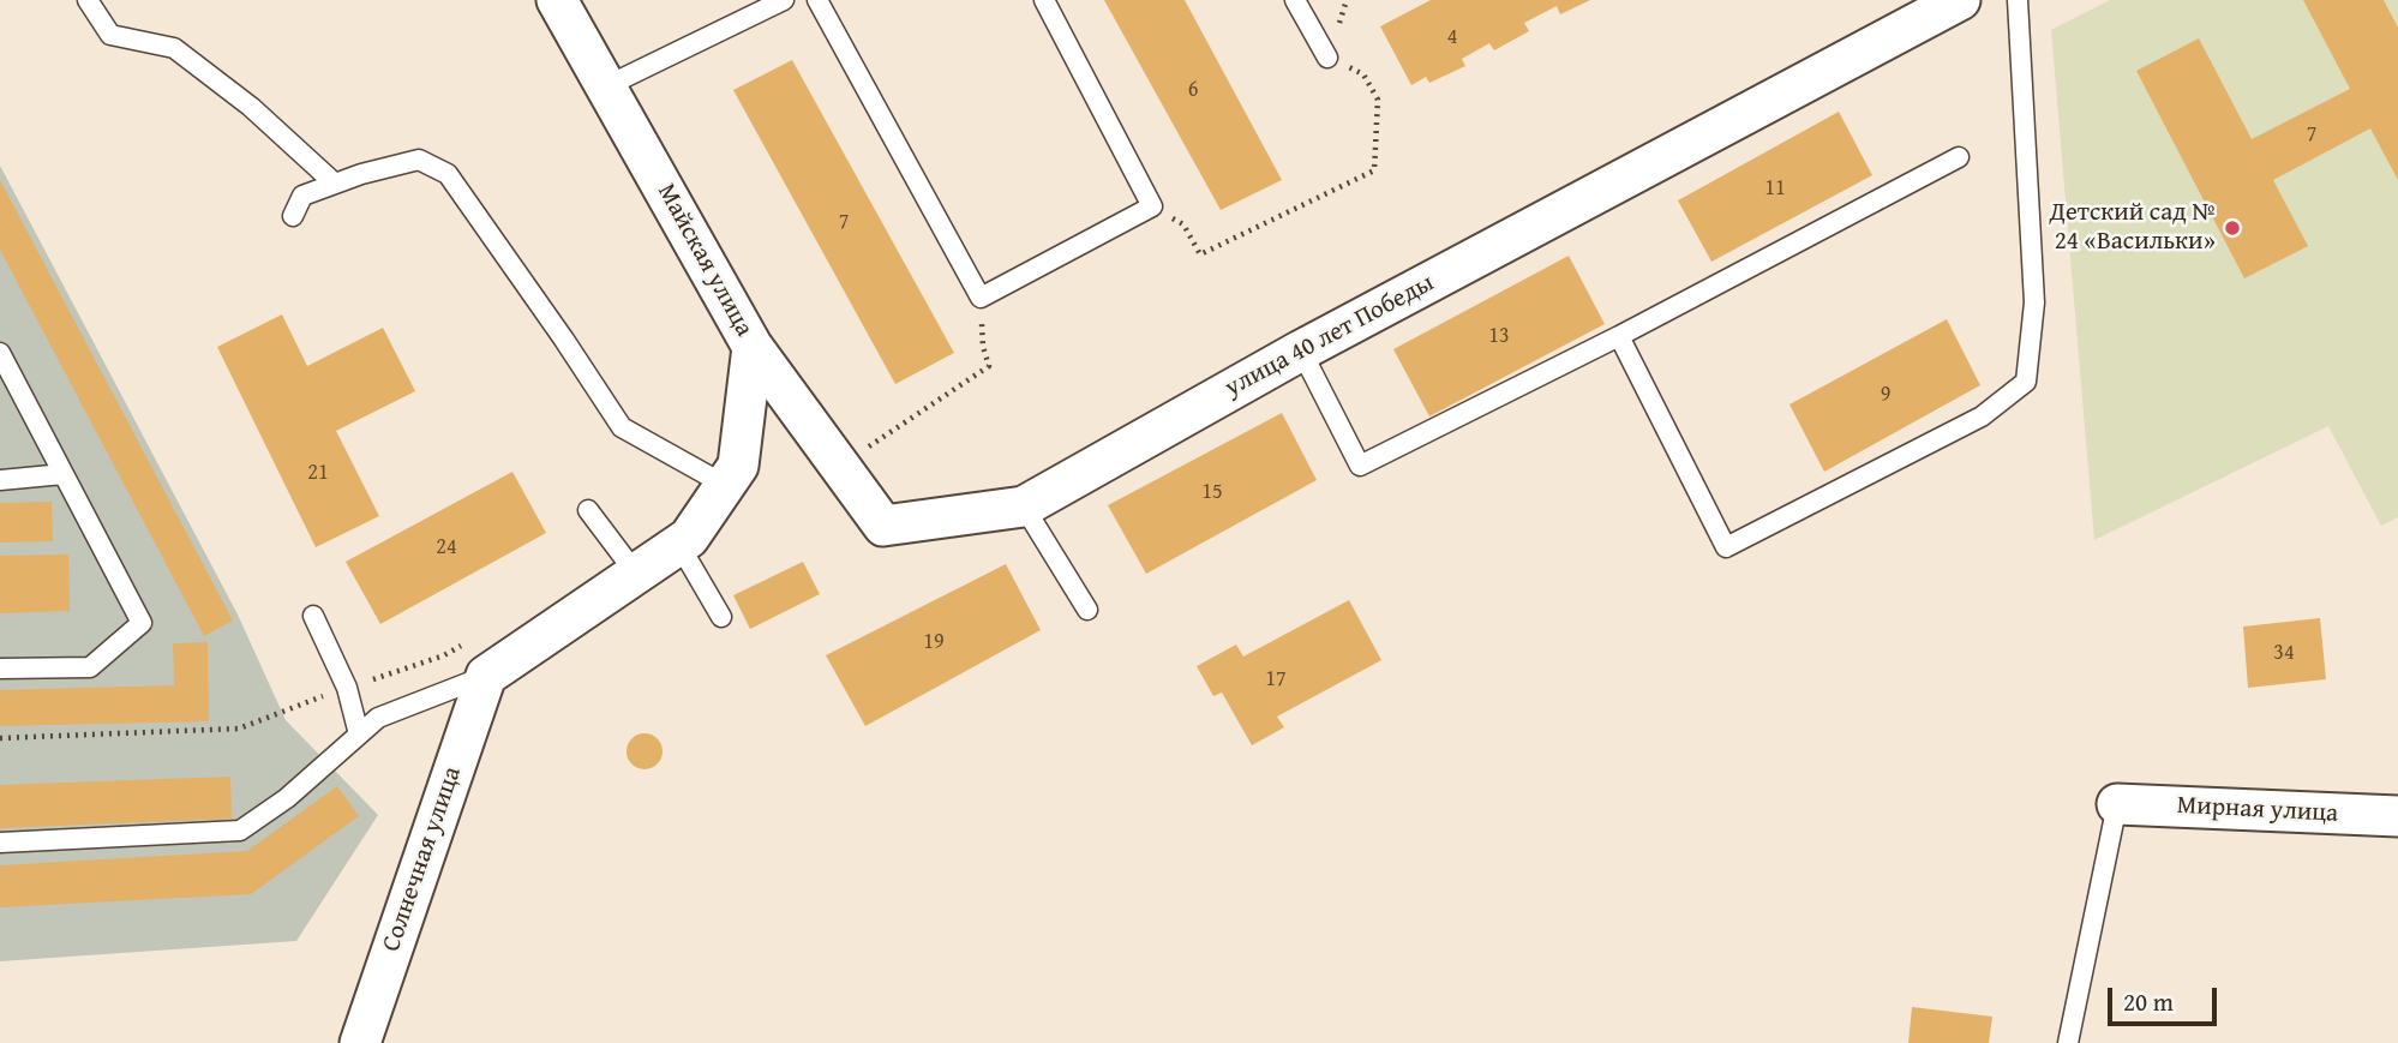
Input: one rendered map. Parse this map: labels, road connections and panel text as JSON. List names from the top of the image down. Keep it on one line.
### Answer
{"streets":{"street":["Майская улица","улица 40 лет Победы","Мирная улица","Солнечная улица"]},"crossings":[["Майская улица","улица 40 лет Победы"],["Майская улица","Солнечная улица"]],"places":["Детский сад № 24 «Васильки»"],"house_numbers":["4","6","7","11","7","13","9","21","15","24","19","34","17"],"scale_bar":"20 m"}
